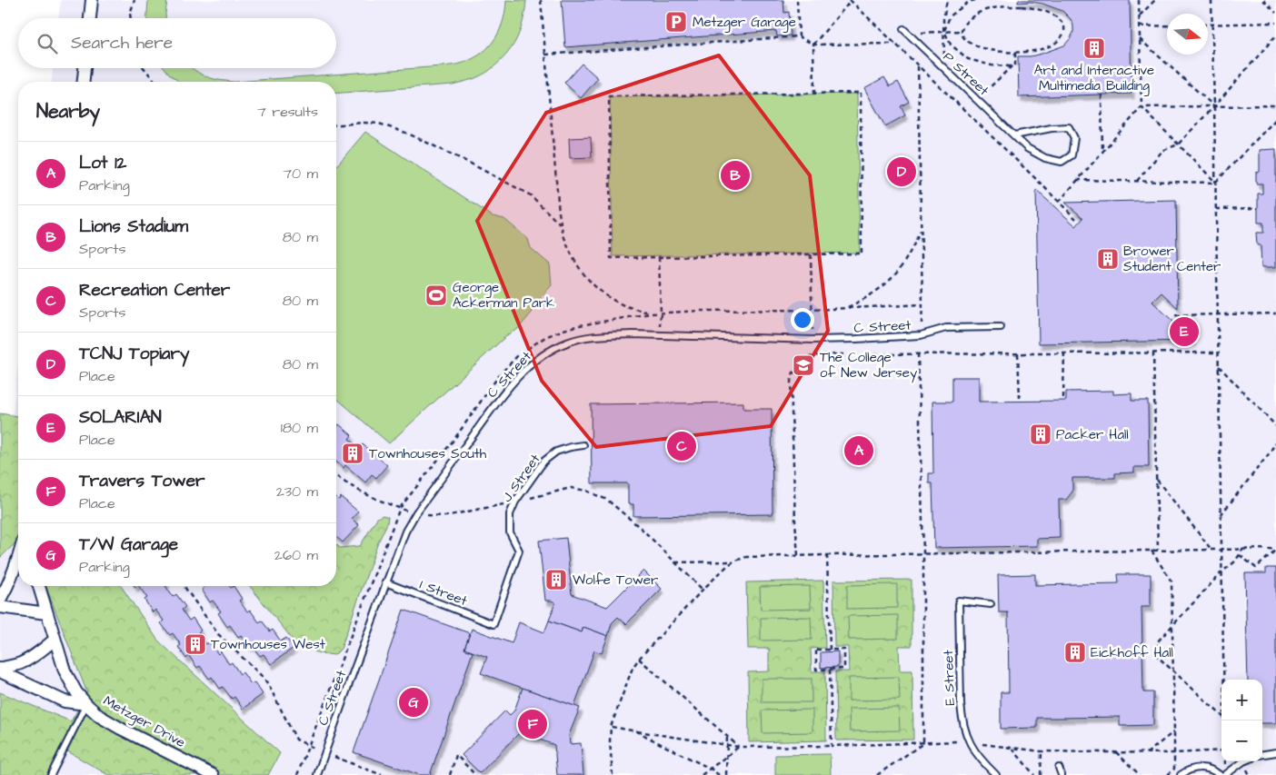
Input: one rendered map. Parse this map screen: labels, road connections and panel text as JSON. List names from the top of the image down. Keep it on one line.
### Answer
{"streets":{"street":["Metzger Drive"],"lane":["P Street","C Street","J Street","I Street","E Street"]},"crossings":[["C Street","I Street"],["J Street","I Street"]],"places":{"parking":["Metzger Garage"],"building":["Art and Interactive Multimedia Building","Brower Student Center","Packer Hall","Townhouses South","Wolfe Tower","Townhouses West","Eickhoff Hall"],"sports":["George Ackerman Park"],"school or university":["The College of New Jersey"]},"north":"right","page":{"search":"Search here","heading":["Nearby","7 results"],"list":[{"mark":"A","name":"Lot 12","note":"Parking","value":"70 m"},{"mark":"B","name":"Lions Stadium","note":"Sports","value":"80 m"},{"mark":"C","name":"Recreation Center","note":"Sports","value":"80 m"},{"mark":"D","name":"TCNJ Topiary","note":"Place","value":"80 m"},{"mark":"E","name":"SOLARIAN","note":"Place","value":"180 m"},{"mark":"F","name":"Travers Tower","note":"Place","value":"230 m"},{"mark":"G","name":"T/W Garage","note":"Parking","value":"260 m"}],"pins":["D","B","E","C","A","G","F"],"map_buttons":["+","−"]}}
